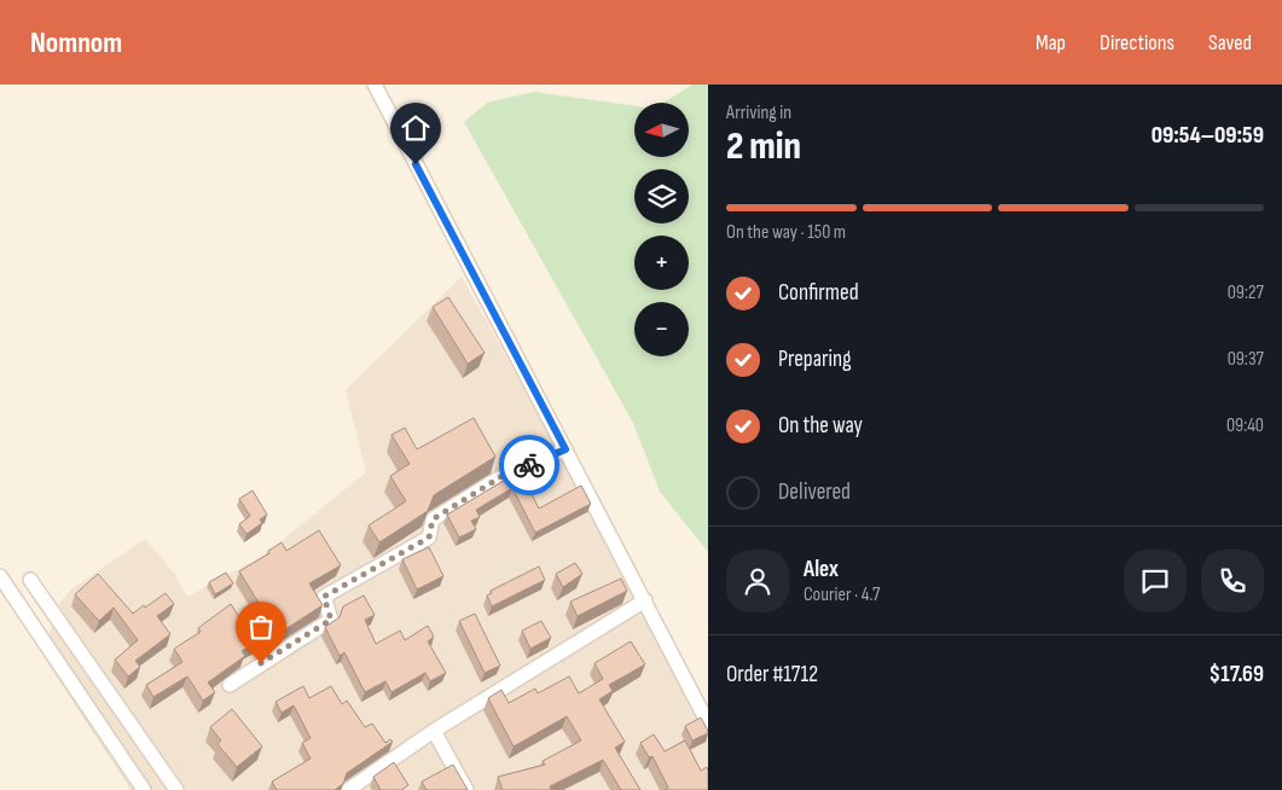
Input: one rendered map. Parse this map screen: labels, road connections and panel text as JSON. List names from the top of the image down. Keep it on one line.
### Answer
{"north":"left","page":{"header":"Nomnom","nav":["Map","Directions","Saved"],"heading":["2 min","Arriving in","09:54–09:59"],"panel":["Alex","Courier · 4.7","Order #1712","$17.69"],"map_buttons":["+","−"],"bar":"On the way · 150 m","list":[["Confirmed","09:27"],["Preparing","09:37"],["On the way","09:40"],"Delivered"]}}
